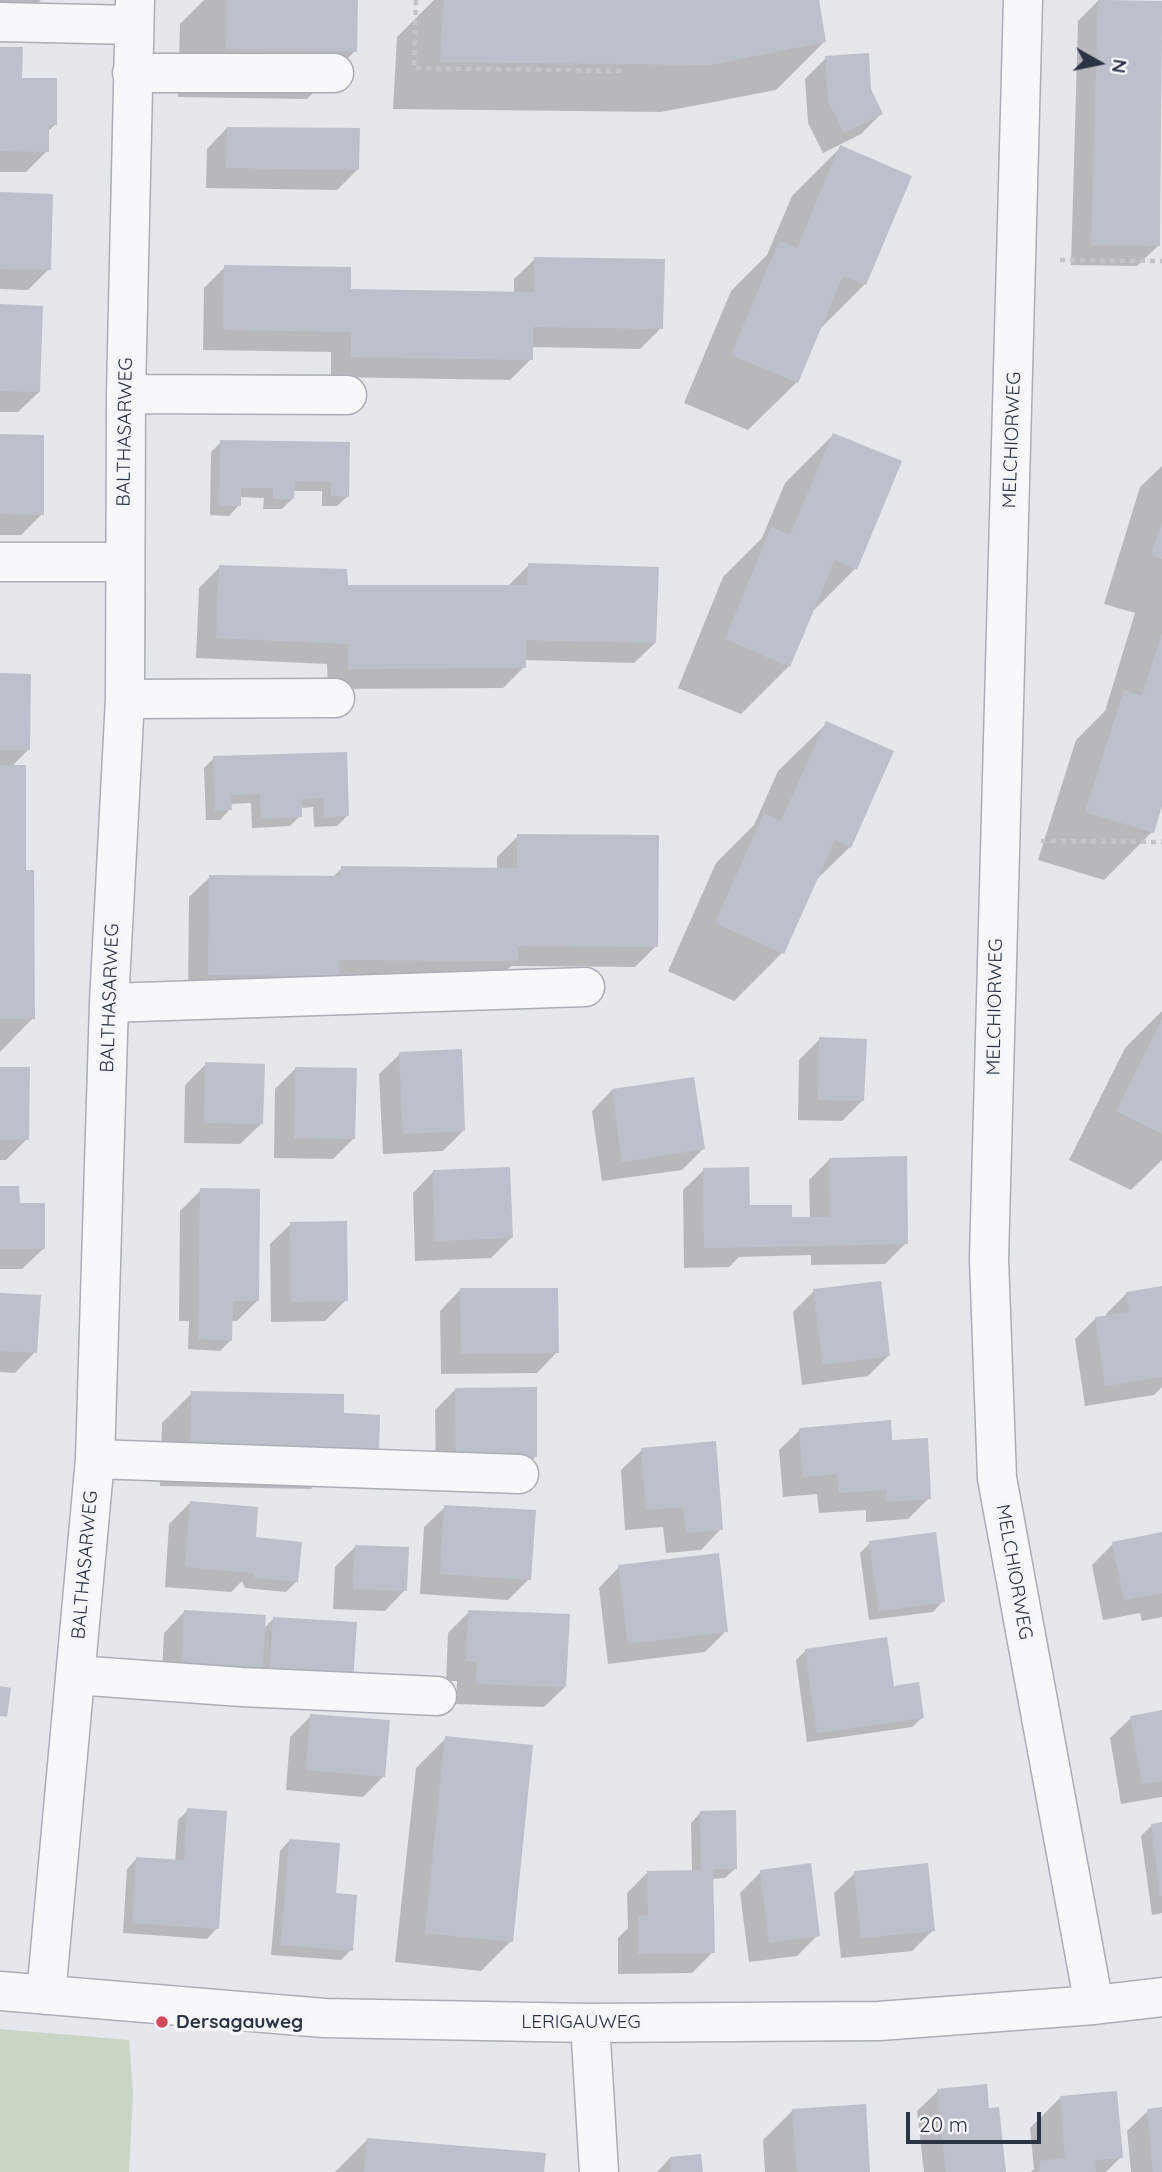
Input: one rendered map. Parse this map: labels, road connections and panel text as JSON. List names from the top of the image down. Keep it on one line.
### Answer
{"streets":{"street":["BALTHASARWEG","MELCHIORWEG","LERIGAUWEG"]},"crossings":[["BALTHASARWEG","LERIGAUWEG"],["MELCHIORWEG","LERIGAUWEG"]],"places":["Dersagauweg"],"scale_bar":"20 m","north":"right"}
